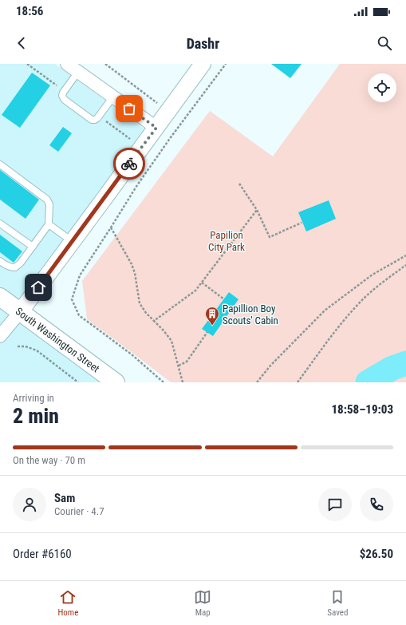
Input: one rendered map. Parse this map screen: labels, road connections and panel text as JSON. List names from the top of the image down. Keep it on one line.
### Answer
{"streets":{"main road":["South Washington Street"]},"parks":["Papilion City Park"],"places":{"building":["Papillion Boy Scouts' Cabin"]},"page":{"status":"18:56","header":"Dashr","heading":["2 min","Arriving in","18:58–19:03"],"panel":["Sam","Courier · 4.7","Order #6160","$26.50"],"bar":"On the way · 70 m","tabs":["Home","Map","Saved"]}}
